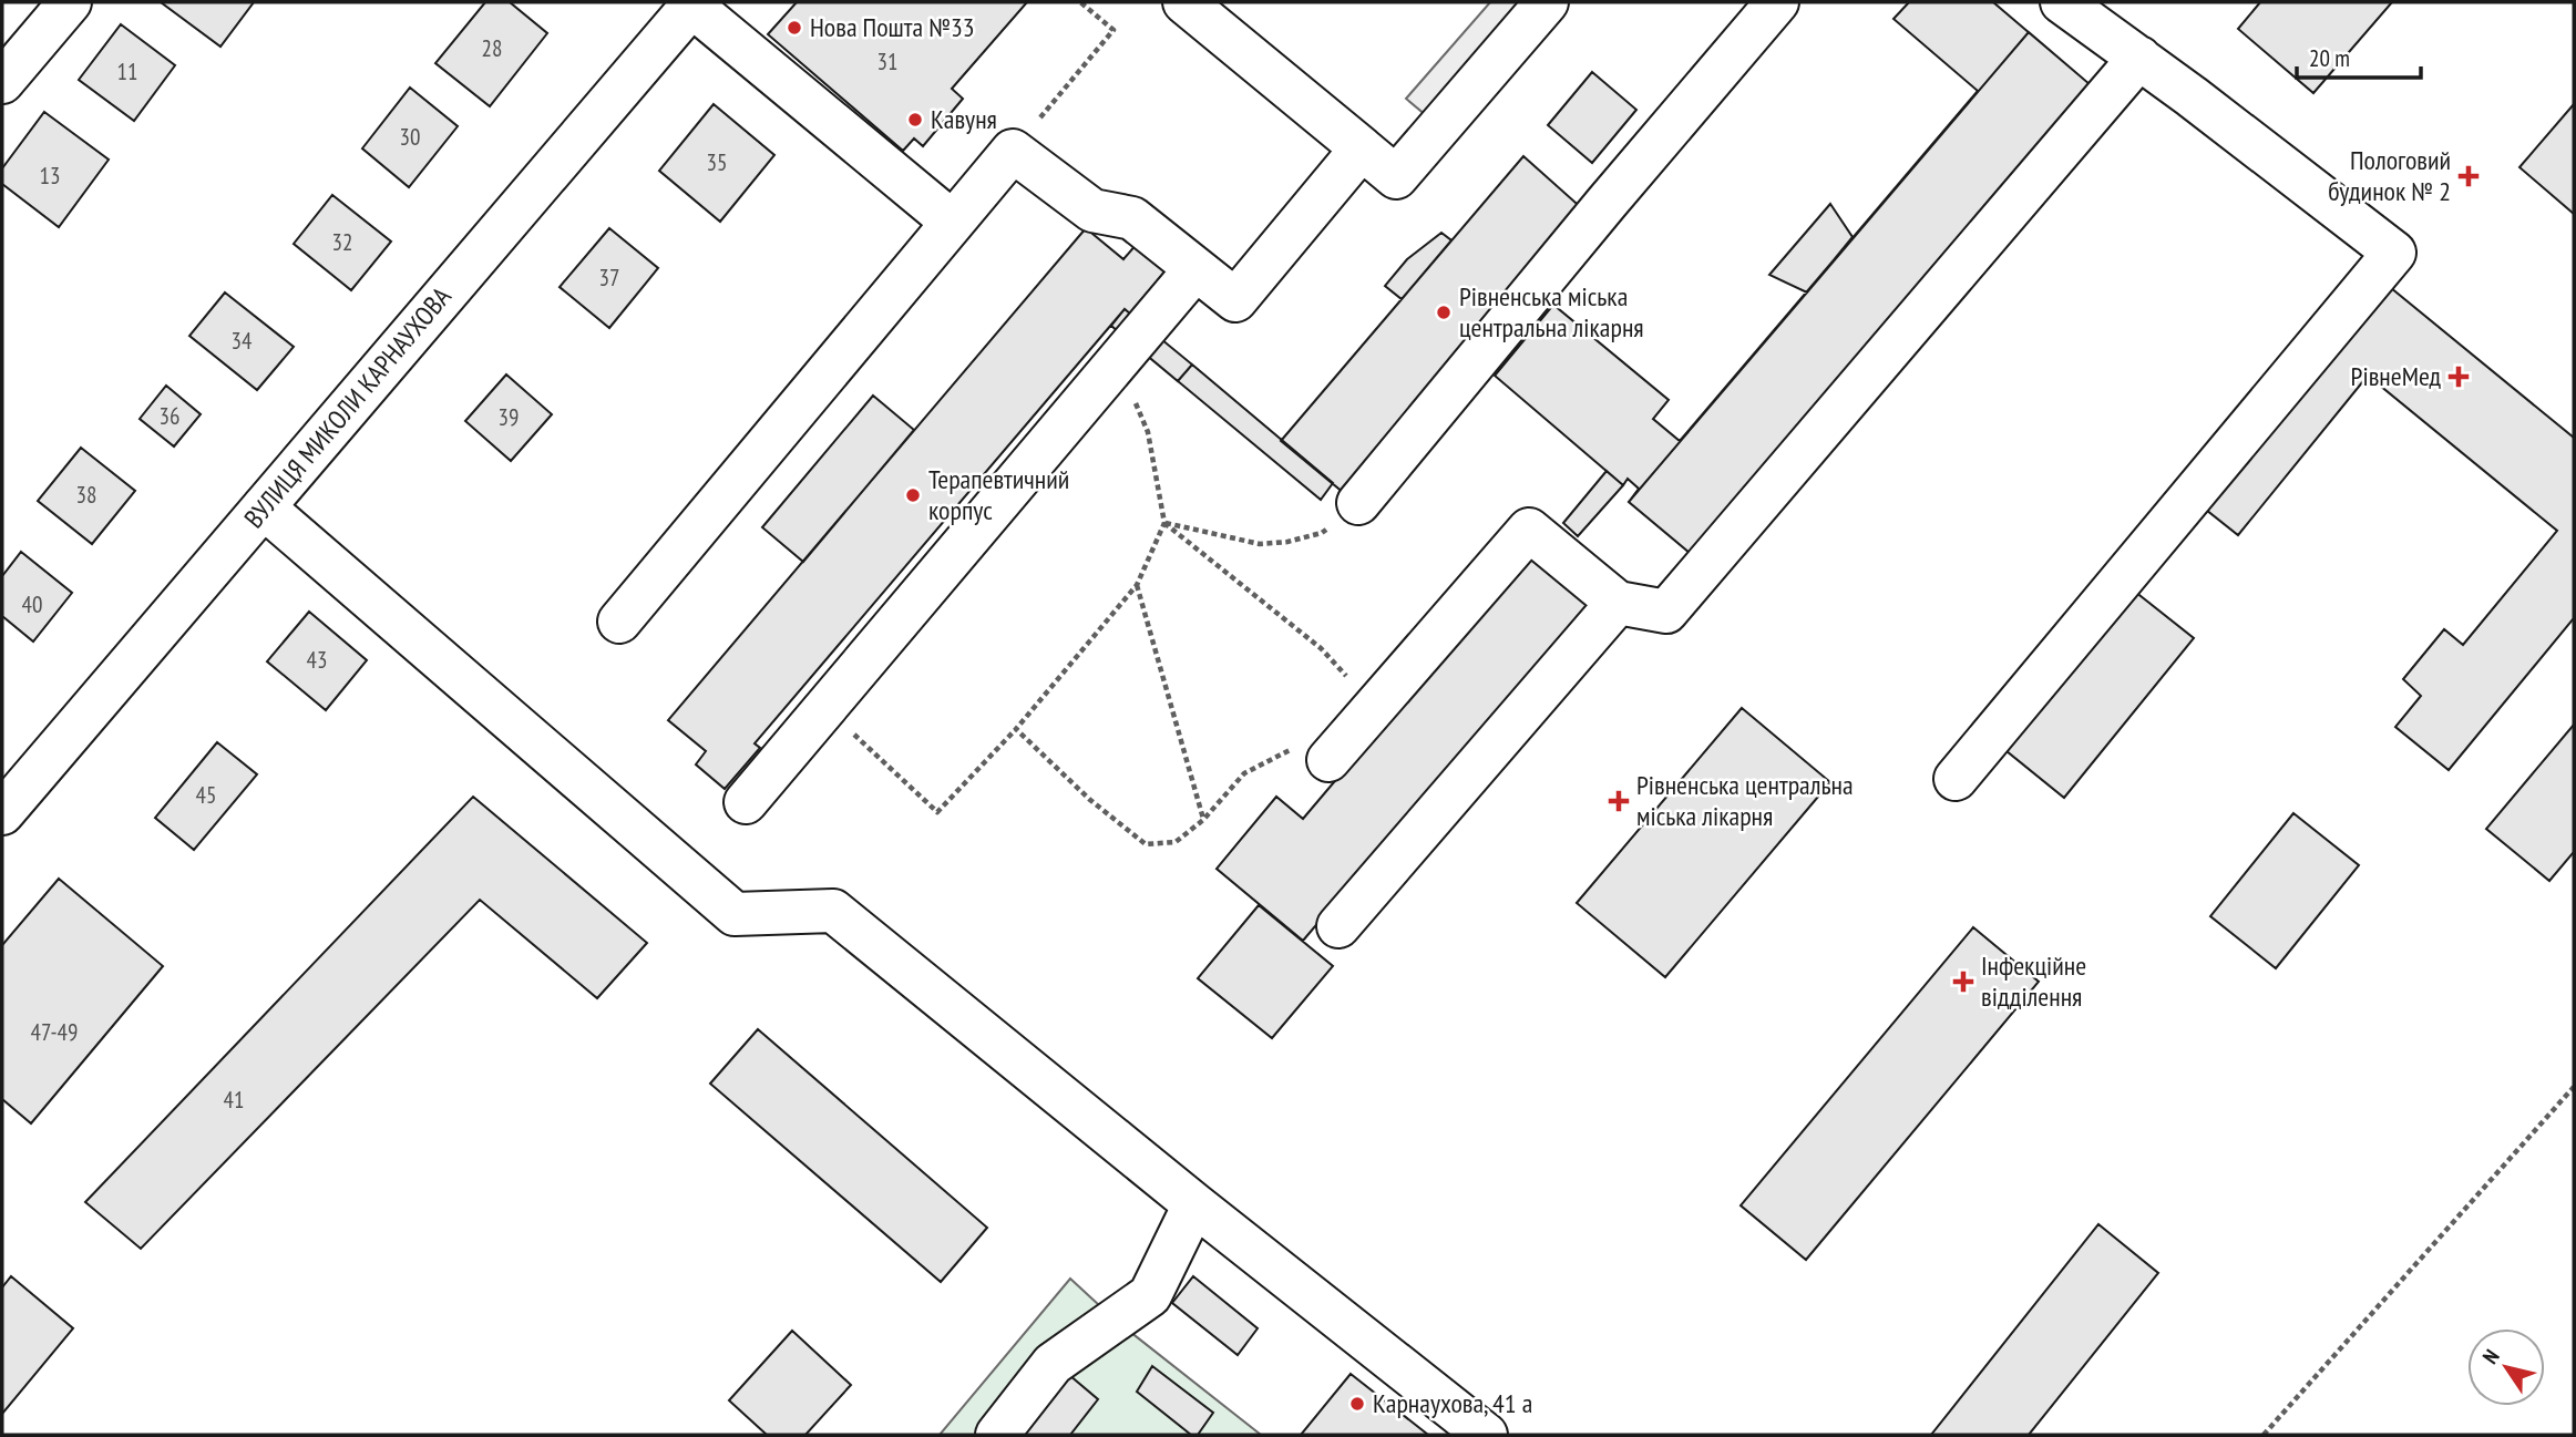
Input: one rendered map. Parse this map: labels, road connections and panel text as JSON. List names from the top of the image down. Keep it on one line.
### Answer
{"streets":{"main road":["ВУЛИЦЯ МИКОЛИ КАРНАУХОВА"]},"places":{"other":["Нова Пошта №33","Кавуня","Рівненська міська центральна лікарня","Терапевтичний корпус","Карнаухова, 41 а"],"health":["Пологовий будинок № 2","РівнеМед","Рівненська центральна міська лікарня","Інфекційне відділення"]},"house_numbers":["28","31","11","30","35","13","32","37","34","36","39","38","40","43","45","47-49","41"],"scale_bar":"20 m","north":"top left"}
